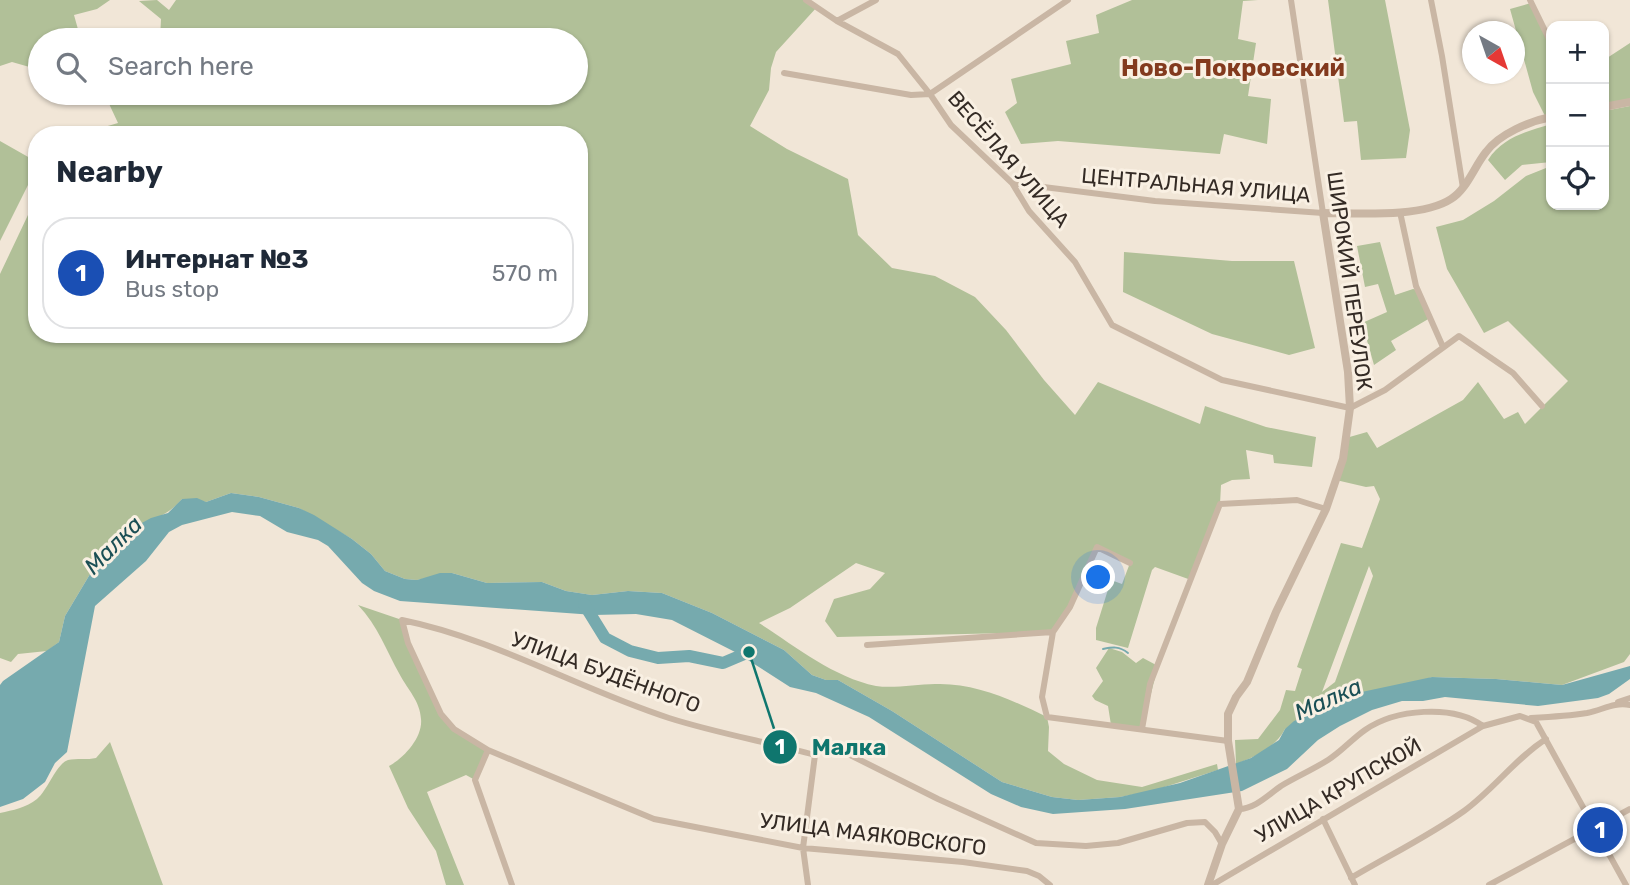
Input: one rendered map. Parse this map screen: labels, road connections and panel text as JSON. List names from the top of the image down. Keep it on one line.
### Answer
{"streets":{"street":["ВЕСЁЛАЯ УЛИЦА","ЦЕНТРАЛЬНАЯ УЛИЦА","ШИРОКИЙ ПЕРЕУЛОК","УЛИЦА БУДЁННОГО","УЛИЦА КРУПСКОЙ","УЛИЦА МАЯКОВСКОГО"]},"crossings":[["ВЕСЁЛАЯ УЛИЦА","ЦЕНТРАЛЬНАЯ УЛИЦА"],["ВЕСЁЛАЯ УЛИЦА","ШИРОКИЙ ПЕРЕУЛОК"],["ЦЕНТРАЛЬНАЯ УЛИЦА","ШИРОКИЙ ПЕРЕУЛОК"],["УЛИЦА БУДЁННОГО","УЛИЦА МАЯКОВСКОГО"]],"districts":["Ново-Покровский"],"water":["Малка"],"places":["Малка"],"north":"bottom right","page":{"map_buttons":["+","−"],"search":"Search here","heading":"Nearby","list":[{"mark":"1","name":"Интернат №3","note":"Bus stop","value":"570 m"}],"pins":"1"}}
